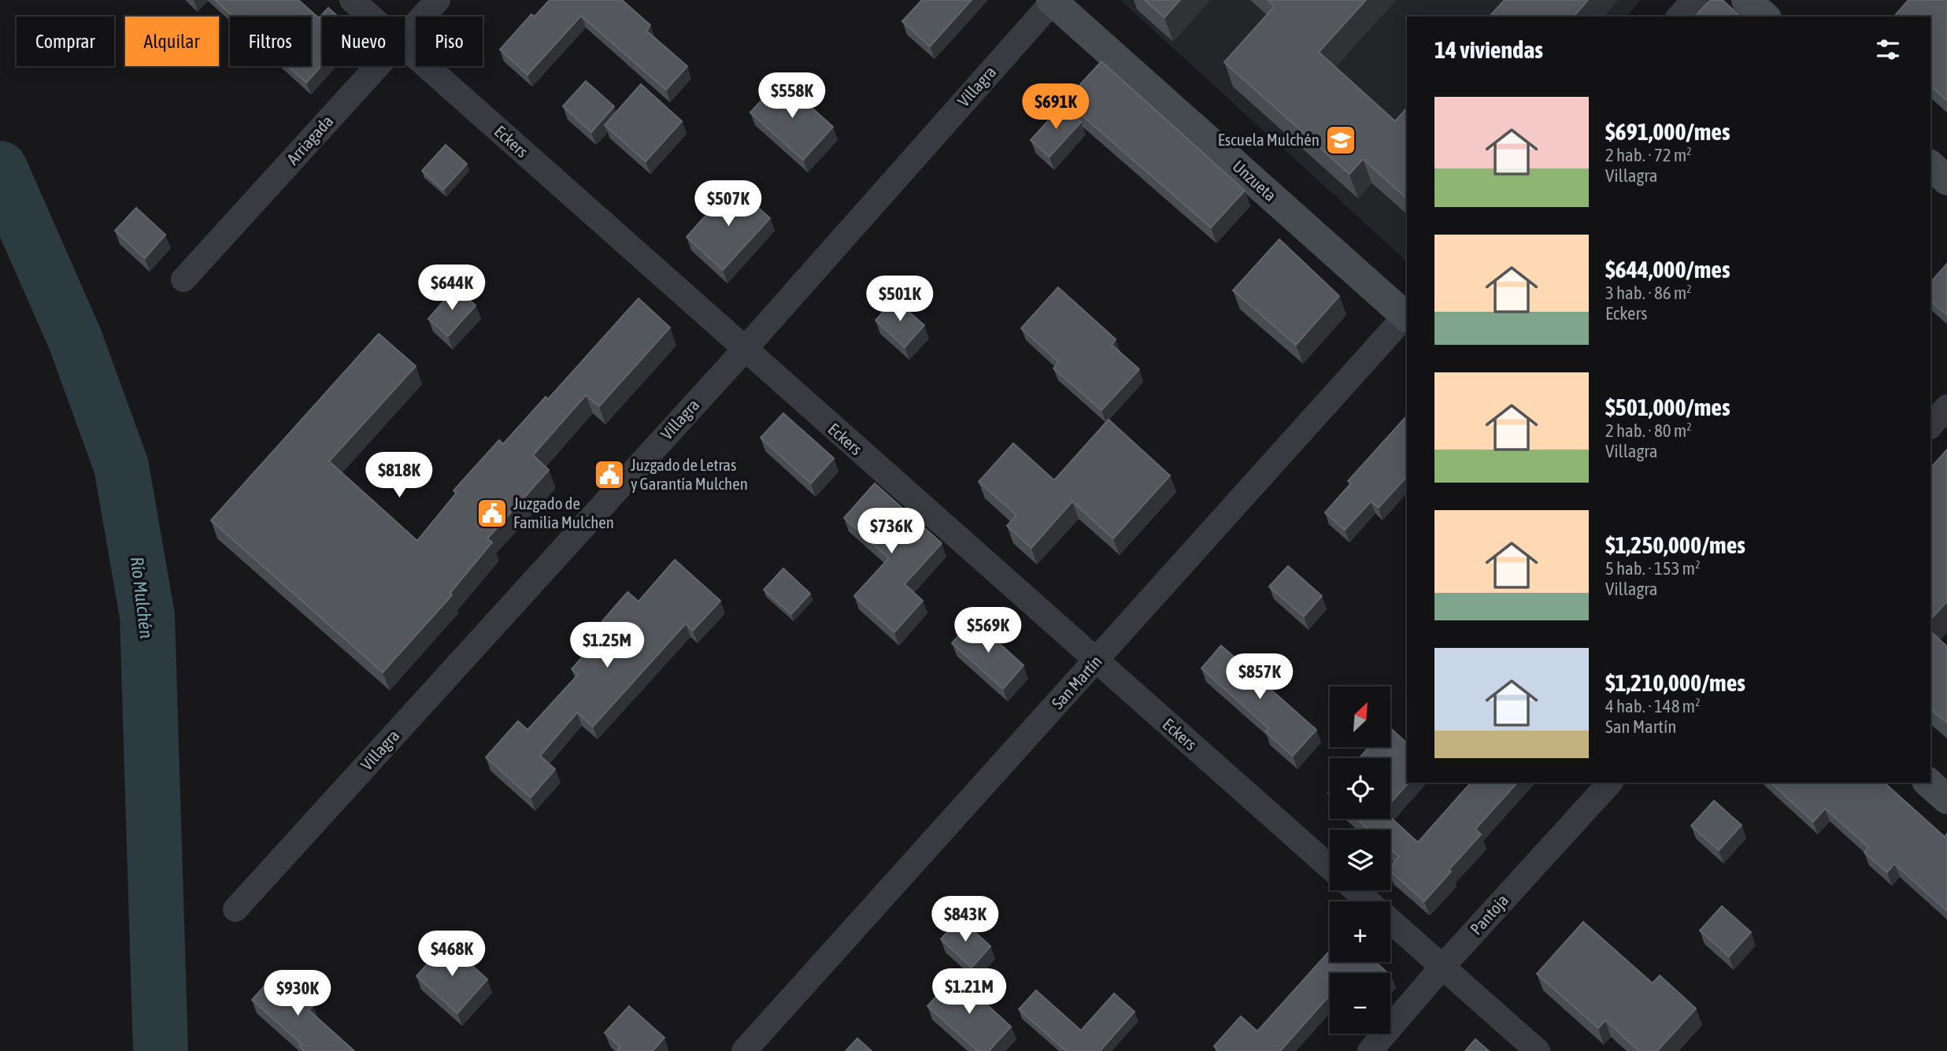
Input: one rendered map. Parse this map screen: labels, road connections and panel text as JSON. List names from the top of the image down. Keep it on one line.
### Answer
{"streets":{"main road":["Unzueta"],"street":["Villagra","Arriagada","Eckers","San Martín","Pantoja"]},"crossings":[["Villagra","Eckers"],["Villagra","Unzueta"],["Eckers","San Martín"]],"water":["Río Mulchén"],"places":{"school or university":["Escuela Mulchén"],"public building":["Juzgado de Letras y Garantía Mulchen","Juzgado de Familia Mulchen"]},"north":"top right","page":{"chip":["Comprar","Alquilar","Filtros","Nuevo","Piso"],"heading":"14 viviendas","price":["$558K","$691K","$507K","$644K","$501K","$818K","$736K","$569K","$1.25M","$857K","$843K","$468K","$1.21M","$930K"],"list":[{"name":"$691,000/mes","note":"2 hab. · 72 m² · Villagra"},{"name":"$644,000/mes","note":"3 hab. · 86 m² · Eckers"},{"name":"$501,000/mes","note":"2 hab. · 80 m² · Villagra"},{"name":"$1,250,000/mes","note":"5 hab. · 153 m² · Villagra"},{"name":"$1,210,000/mes","note":"4 hab. · 148 m² · San Martín"}],"map_buttons":["+","−"]}}
